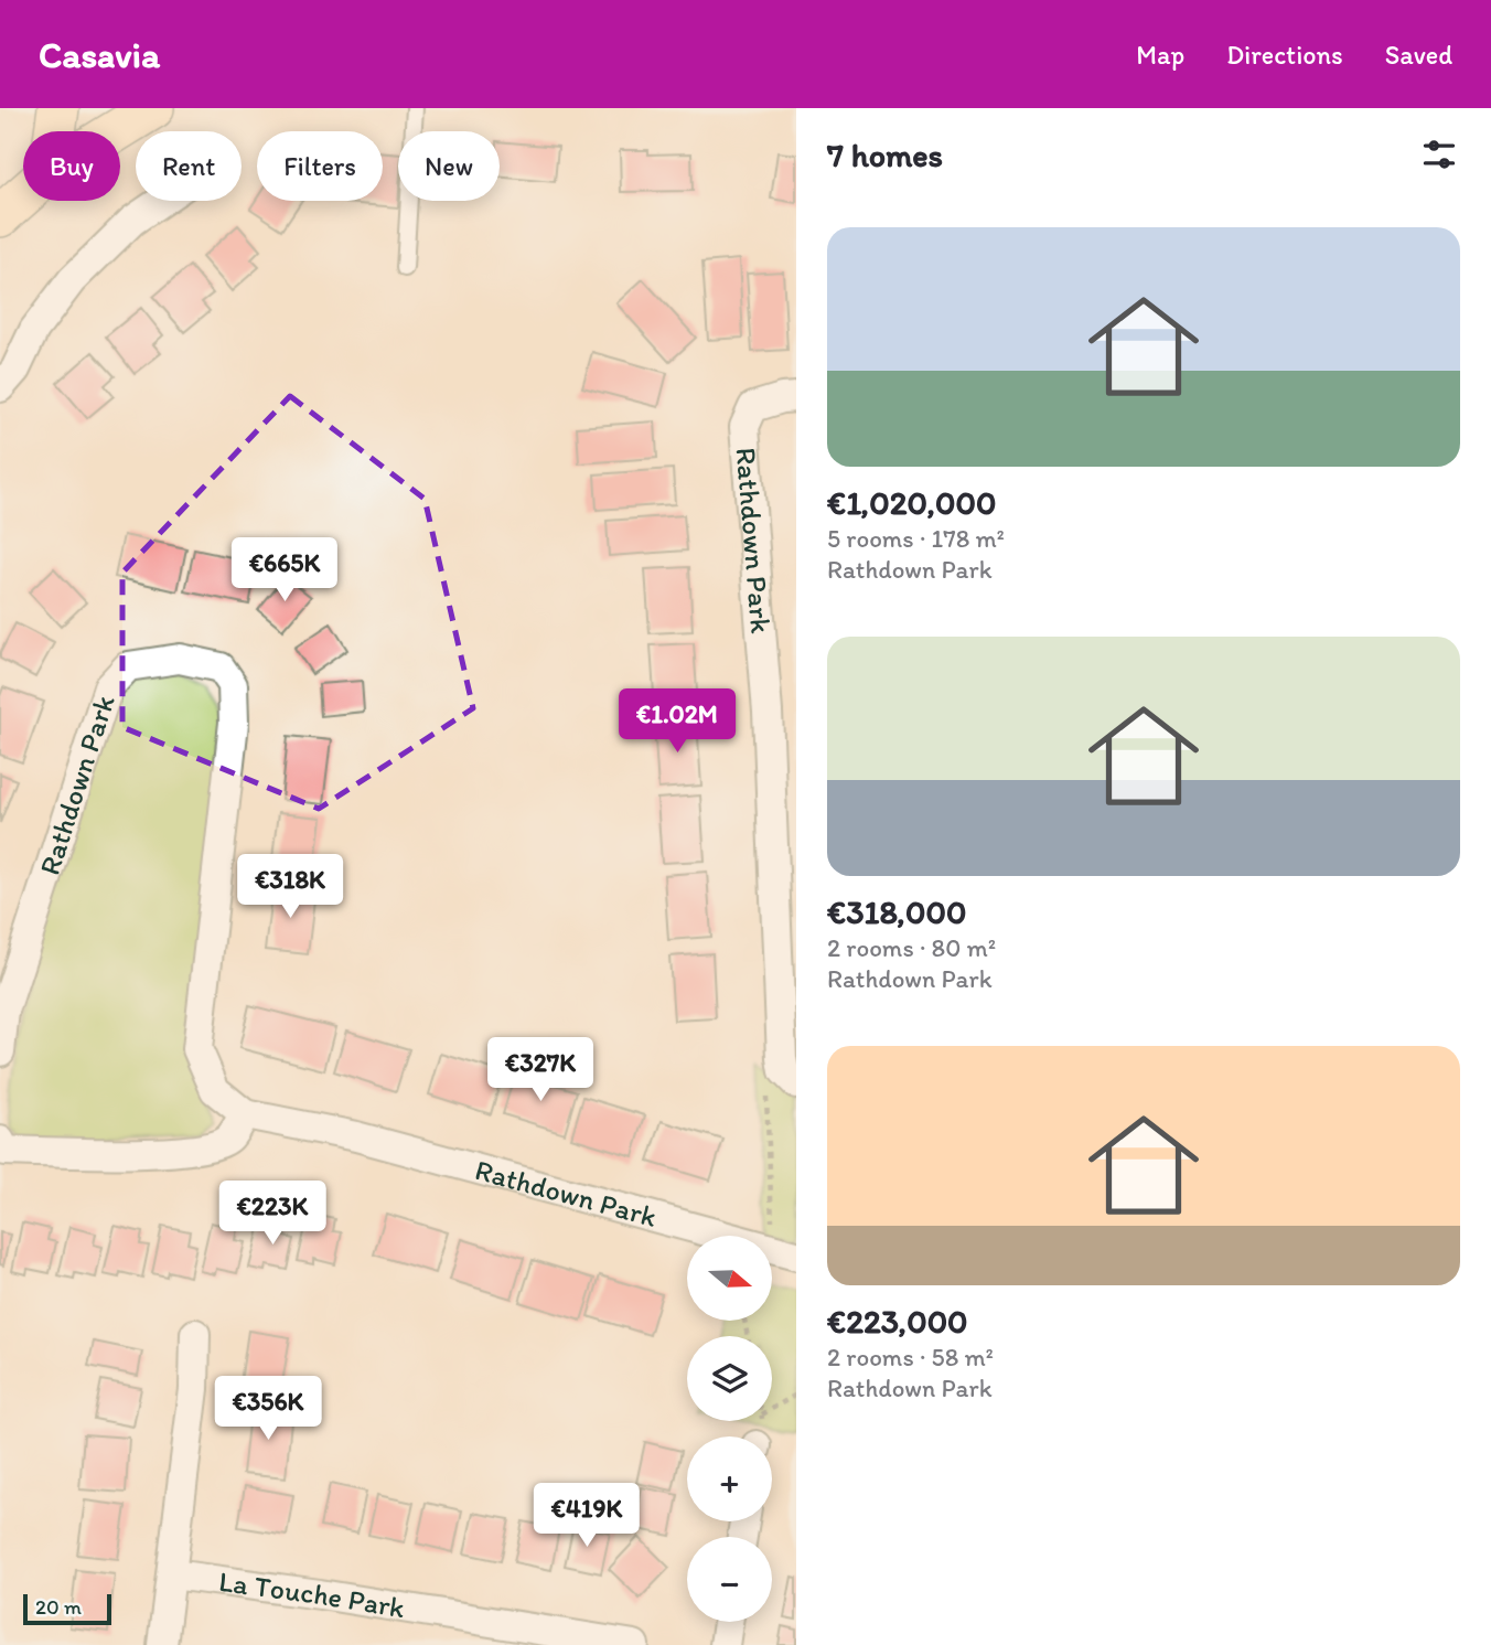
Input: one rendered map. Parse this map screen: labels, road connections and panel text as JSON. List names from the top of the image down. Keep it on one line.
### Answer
{"streets":{"street":["Rathdown Park","La Touche Park"]},"scale_bar":"20 m","north":"right","page":{"header":"Casavia","nav":["Map","Directions","Saved"],"heading":"7 homes","chip":["Buy","Rent","Filters","New"],"list":[{"name":"€1,020,000","note":"5 rooms · 178 m² · Rathdown Park"},{"name":"€318,000","note":"2 rooms · 80 m² · Rathdown Park"},{"name":"€223,000","note":"2 rooms · 58 m² · Rathdown Park"}],"price":["€665K","€1.02M","€318K","€327K","€223K","€356K","€419K"],"map_buttons":["+","−"],"scale":"20 m"}}
